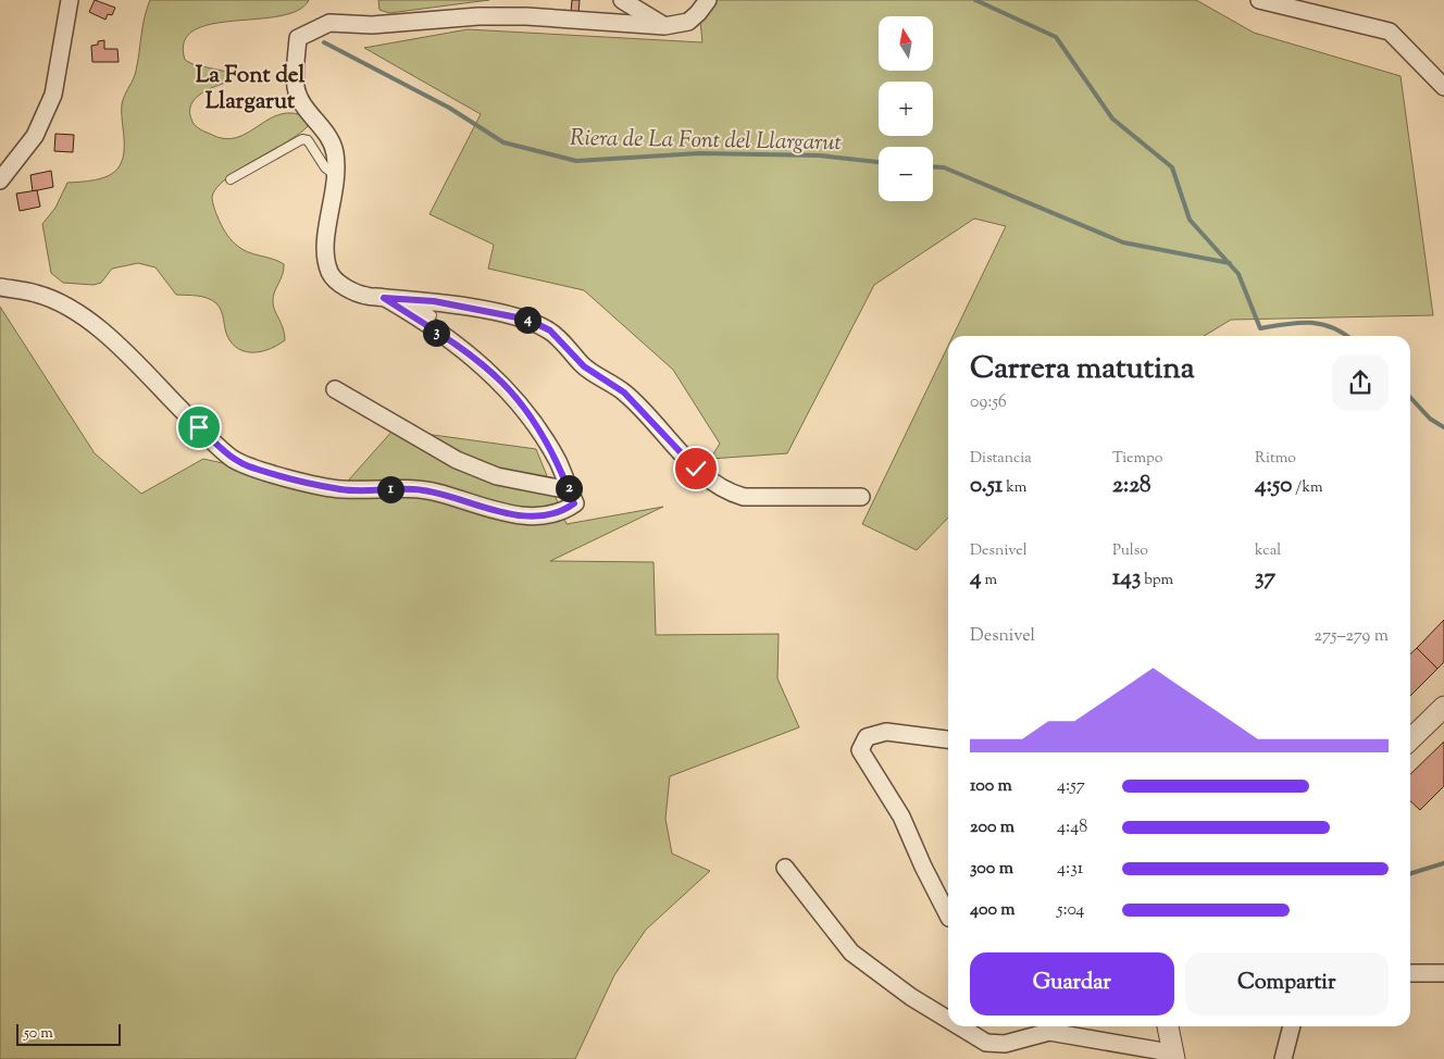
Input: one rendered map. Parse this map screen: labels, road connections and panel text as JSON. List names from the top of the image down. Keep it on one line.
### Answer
{"districts":["La Font del Llargarut"],"water":["Riera de La Font del Llargarut"],"scale_bar":"50 m","north":"top","page":{"map_buttons":["+","−"],"pins":["4","3","2","1"],"heading":["Carrera matutina","09:56"],"stats":[["Distancia","0.51 km"],["Tiempo","2:28"],["Ritmo","4:50 /km"],["Desnivel","4 m"],["Pulso","143 bpm"],["kcal","37"]],"chart":["Desnivel","275–279 m"],"list":[{"name":"100 m","note":"4:57"},{"name":"200 m","note":"4:48"},{"name":"300 m","note":"4:31"},{"name":"400 m","note":"5:04"}],"buttons":["Guardar","Compartir"],"scale":"50 m"}}
